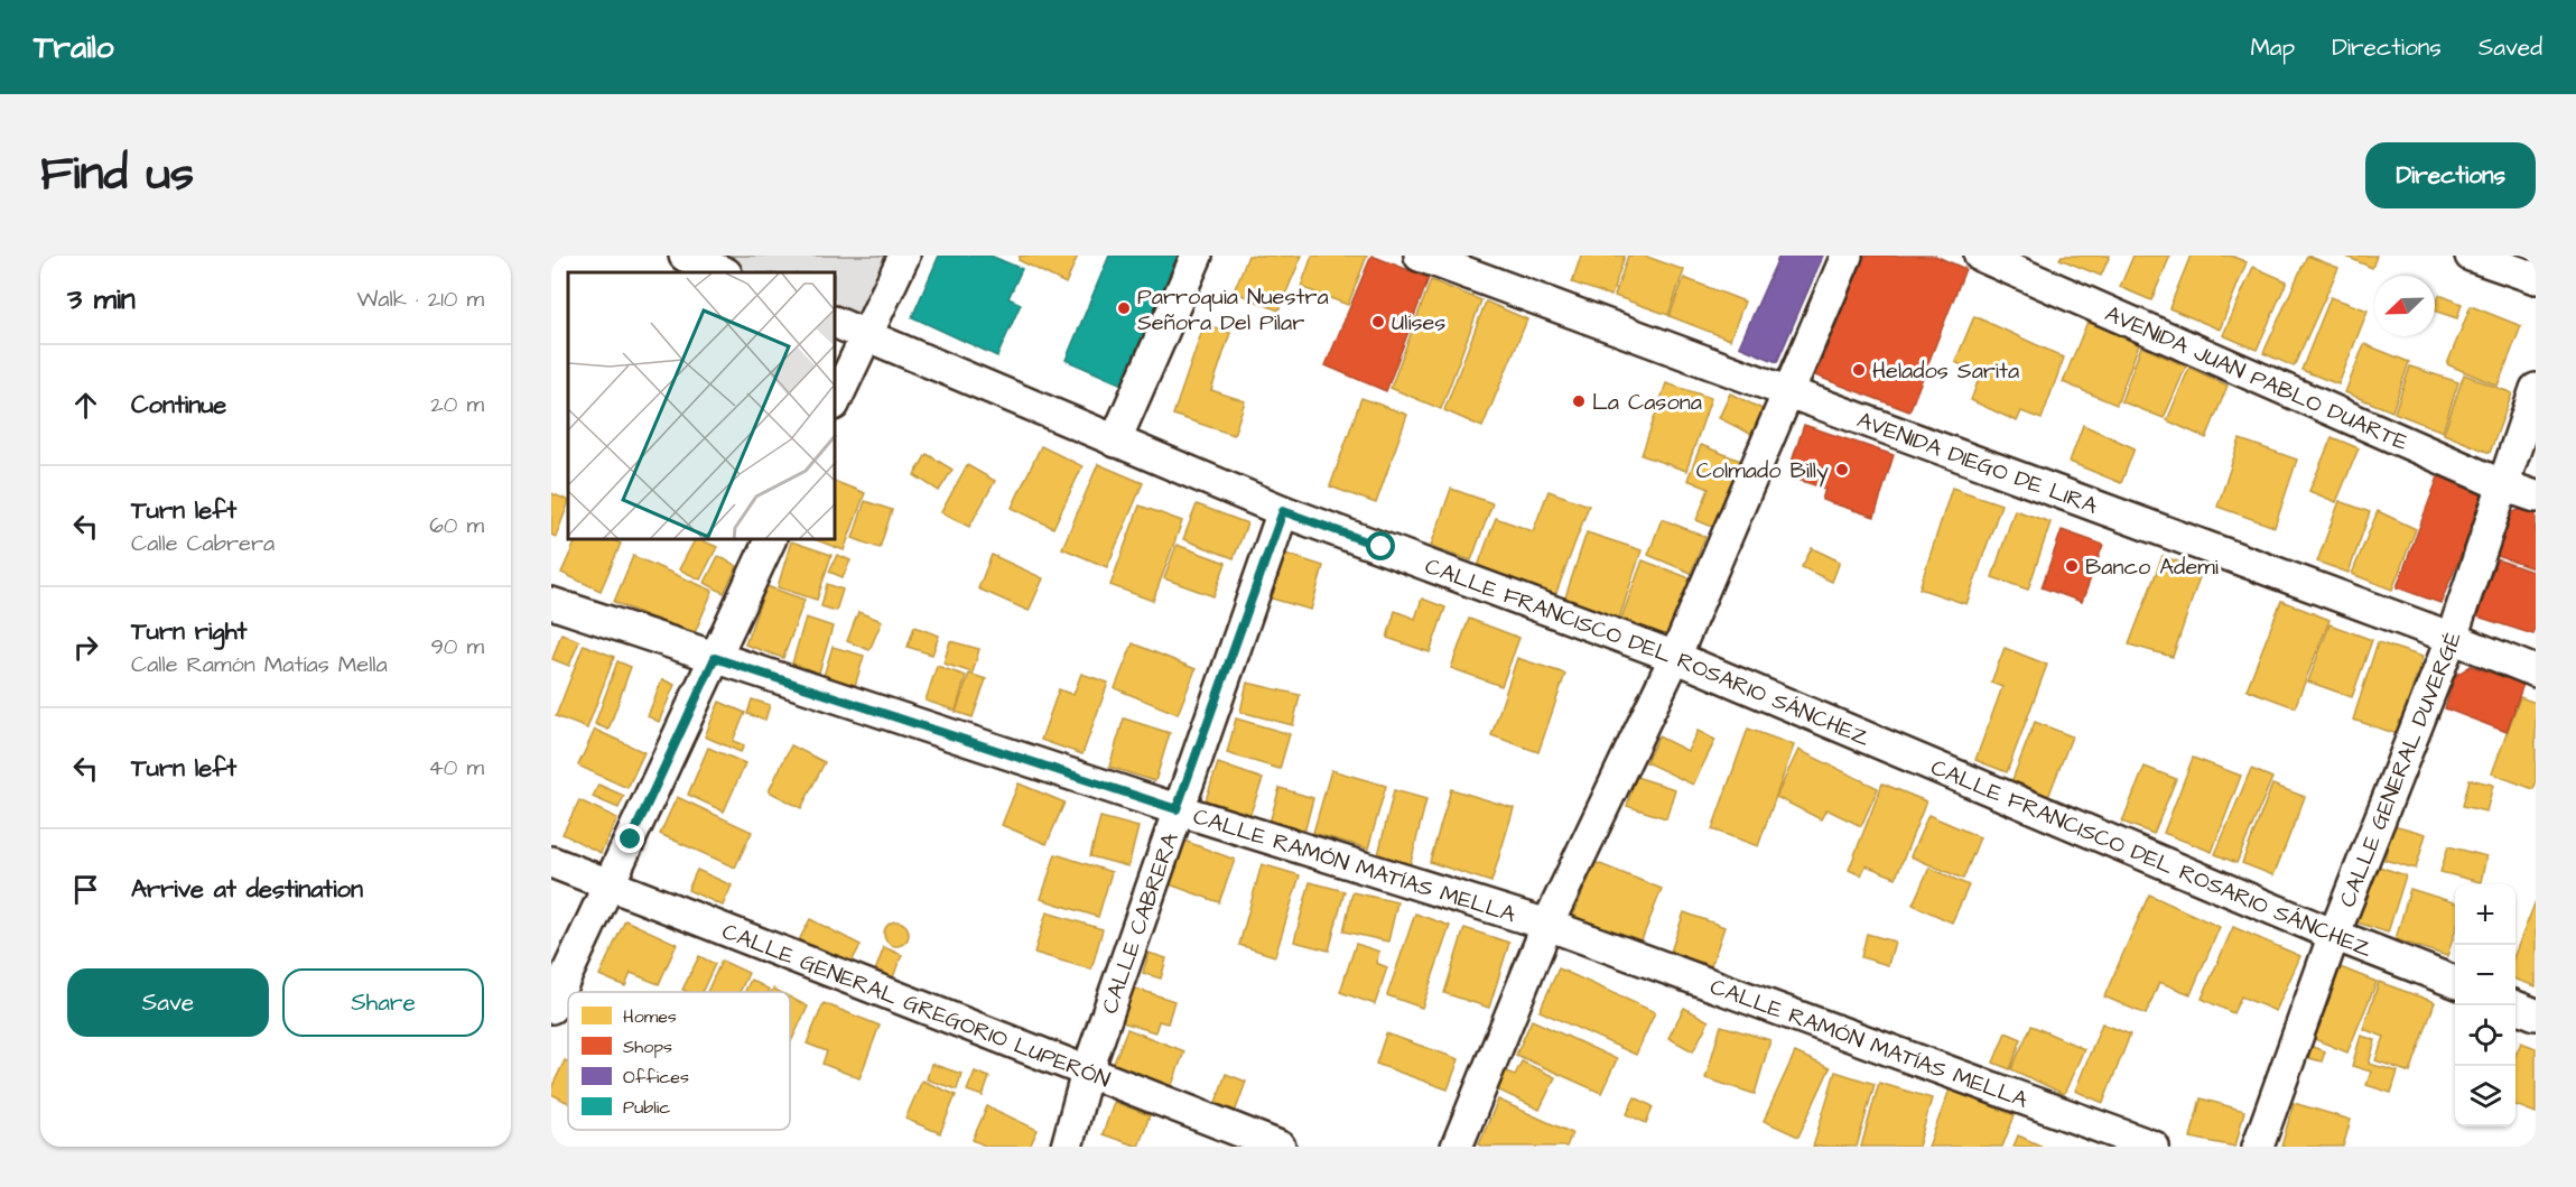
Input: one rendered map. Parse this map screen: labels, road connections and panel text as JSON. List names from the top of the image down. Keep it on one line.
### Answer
{"streets":{"street":["AVENIDA JUAN PABLO DUARTE","AVENIDA DIEGO DE LIRA","CALLE FRANCISCO DEL ROSARIO SÁNCHEZ","CALLE GENERAL DUVERGÉ","CALLE RAMÓN MATÍAS MELLA","CALLE CABRERA","CALLE GENERAL GREGORIO LUPERÓN"]},"crossings":[["AVENIDA JUAN PABLO DUARTE","CALLE GENERAL DUVERGÉ"],["AVENIDA DIEGO DE LIRA","CALLE GENERAL DUVERGÉ"],["CALLE FRANCISCO DEL ROSARIO SÁNCHEZ","CALLE GENERAL DUVERGÉ"],["CALLE FRANCISCO DEL ROSARIO SÁNCHEZ","CALLE CABRERA"],["CALLE RAMÓN MATÍAS MELLA","CALLE CABRERA"],["CALLE CABRERA","CALLE GENERAL GREGORIO LUPERÓN"]],"places":["Parroquia Nuestra Señora Del Pilar","Ulises","Helados Sarita","La Casona","Colmado Billy","Banco Ademi"],"legend":["Homes","Shops","Offices","Public"],"north":"bottom left","page":{"header":"Trailo","nav":["Map","Directions","Saved"],"title":"Find us","buttons":["Directions",["Save","Share"]],"heading":["3 min","Walk · 210 m"],"list":[["Continue","20 m"],["Turn left","Calle Cabrera","60 m"],["Turn right","Calle Ramón Matías Mella","90 m"],["Turn left","40 m"],"Arrive at destination"],"map_buttons":["+","−"]}}
